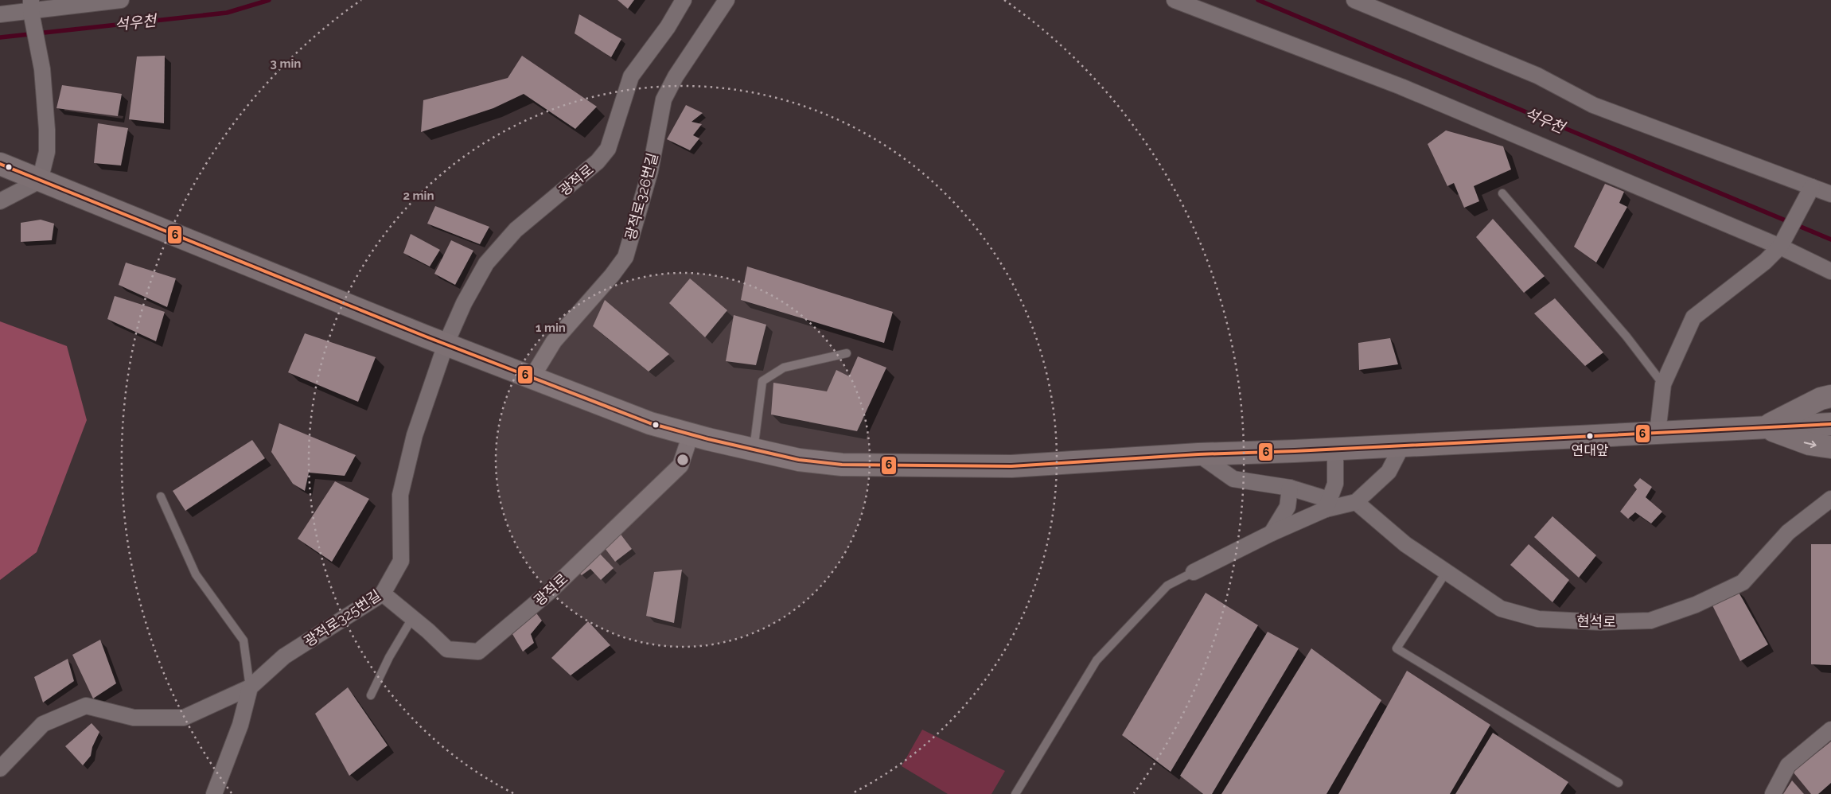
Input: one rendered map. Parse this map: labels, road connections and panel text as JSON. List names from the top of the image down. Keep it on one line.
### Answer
{"streets":{"street":["광적로","광적로326번길","광적로325번길","현석로"]},"crossings":[["광적로","광적로325번길"]],"water":["석우천"],"places":["연대앞"],"lines":["transit line 6"],"rings":["3 min","2 min","1 min"]}
